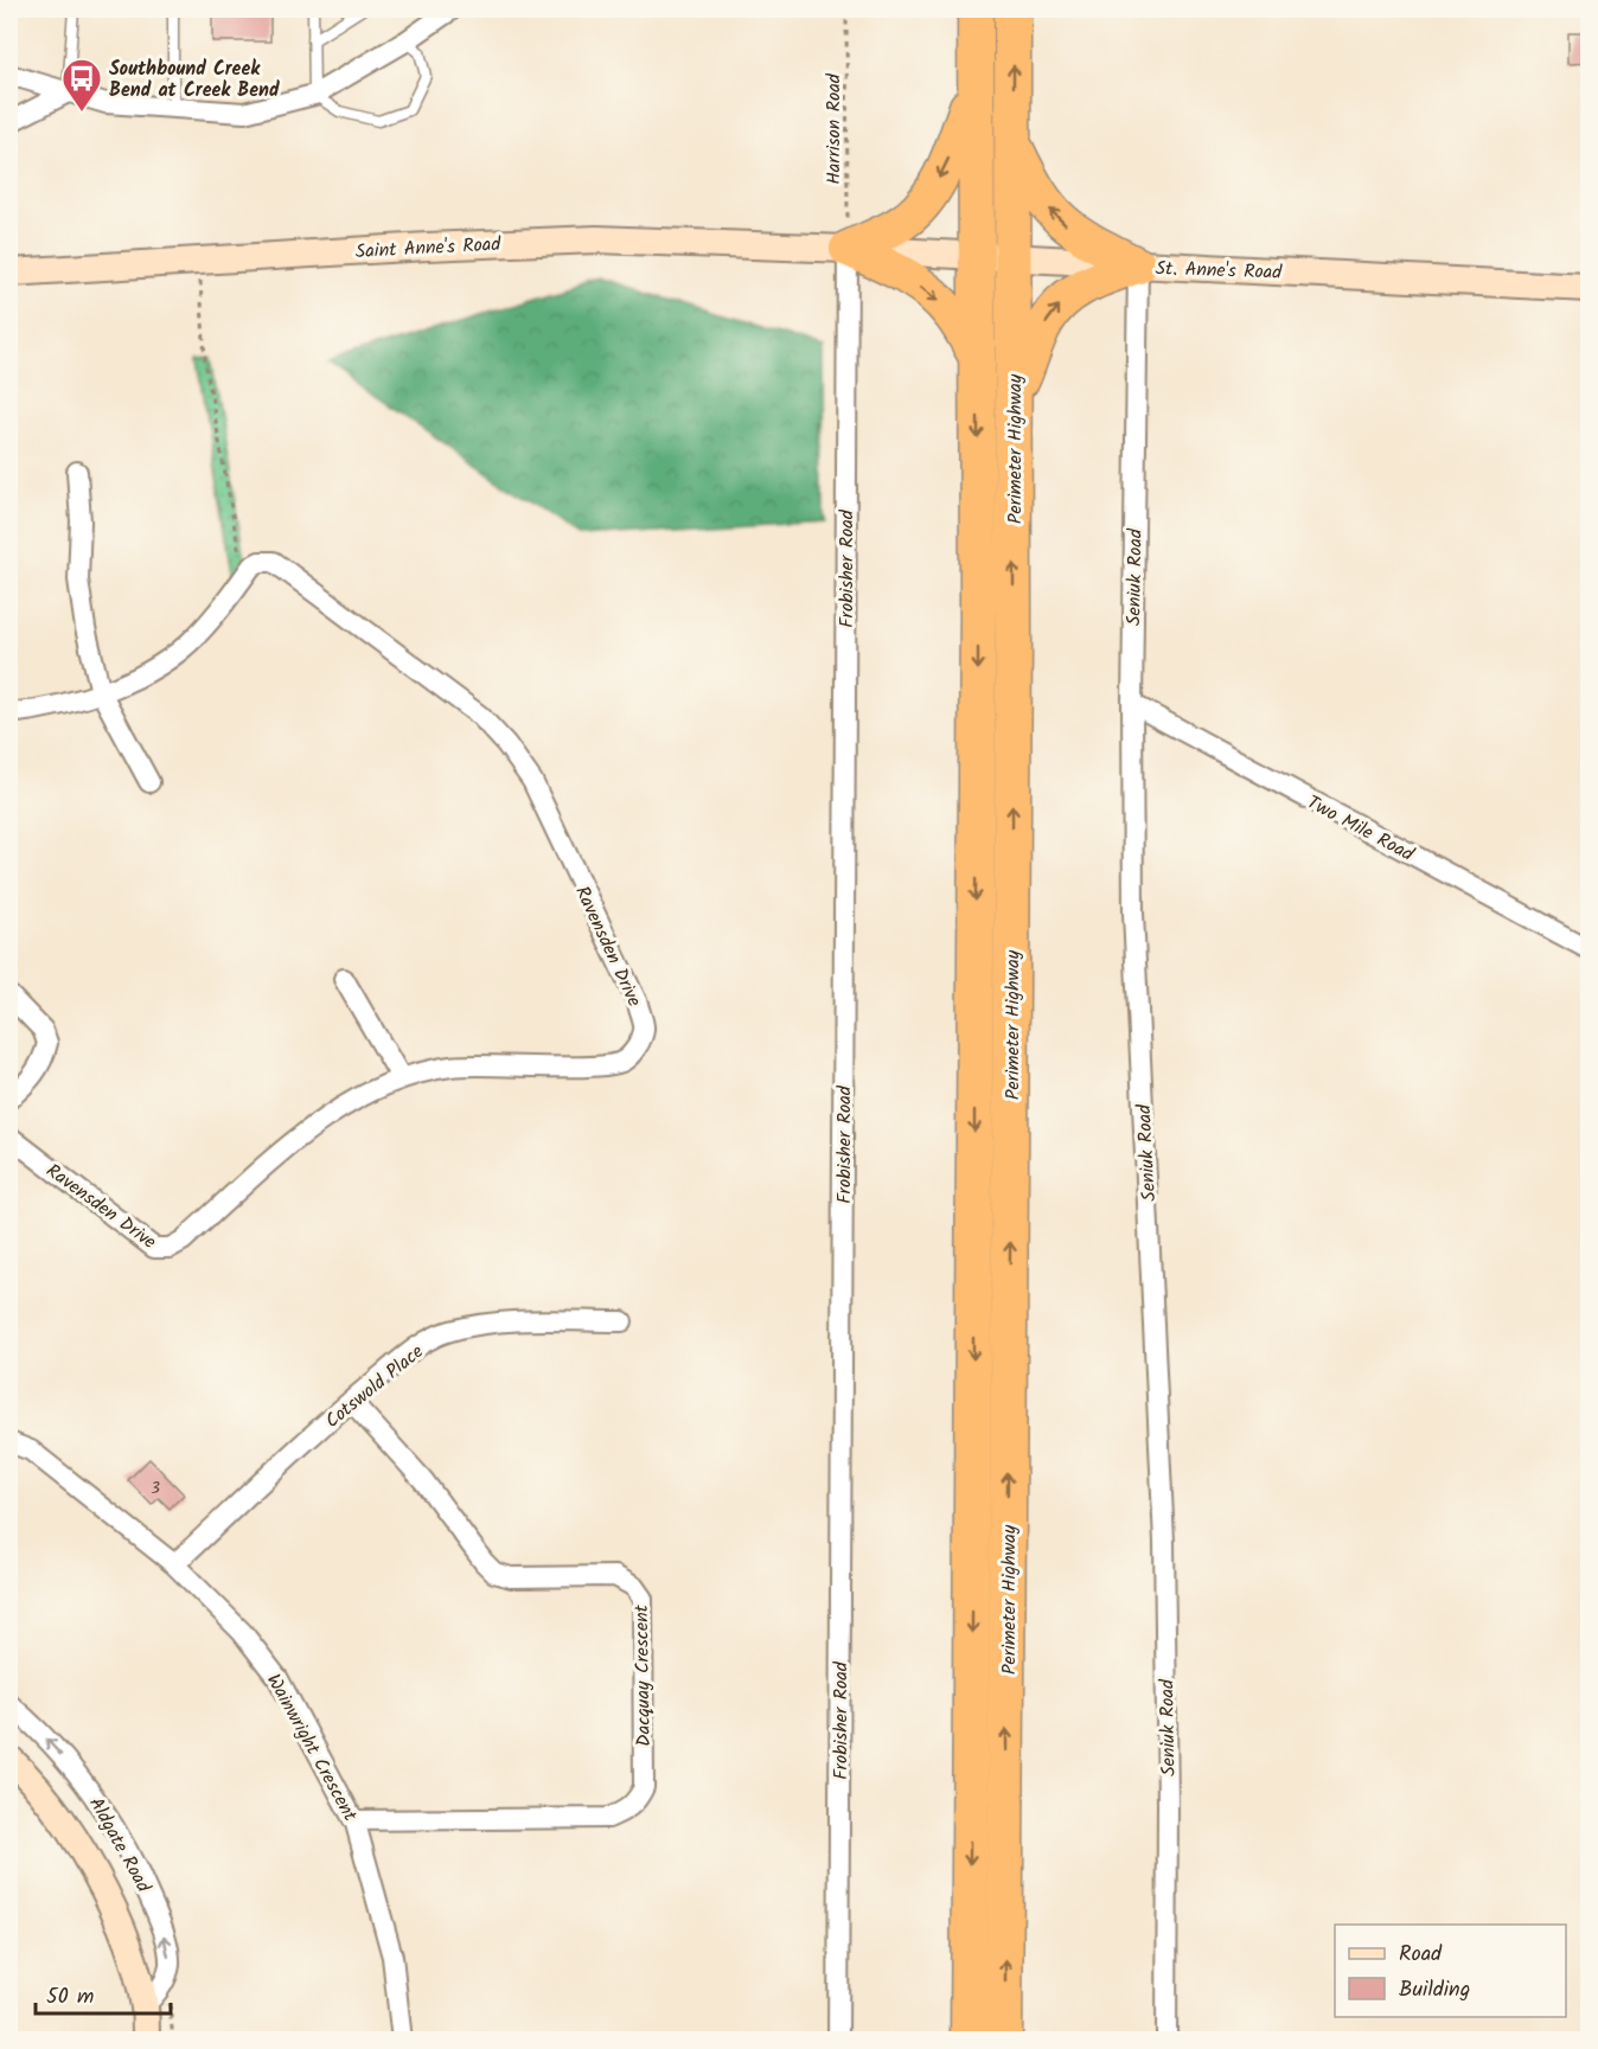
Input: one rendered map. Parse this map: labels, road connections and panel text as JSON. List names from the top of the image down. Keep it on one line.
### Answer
{"streets":{"highway":["Perimeter Highway"],"main road":["Saint Anne's Road","St. Anne's Road","Aldgate Road"],"street":["Frobisher Road","Seniuk Road","Two Mile Road","Ravensden Drive","Cotswold Place","Dacquay Crescent","Wainwright Crescent"],"path":["Harrison Road"]},"crossings":[["Harrison Road","Saint Anne's Road"],["Harrison Road","St. Anne's Road"],["Harrison Road","Frobisher Road"],["Saint Anne's Road","St. Anne's Road"],["Saint Anne's Road","Frobisher Road"],["St. Anne's Road","Perimeter Highway"],["St. Anne's Road","Frobisher Road"],["St. Anne's Road","Seniuk Road"],["Seniuk Road","Two Mile Road"],["Cotswold Place","Dacquay Crescent"],["Cotswold Place","Wainwright Crescent"],["Dacquay Crescent","Wainwright Crescent"]],"one_way":["Aldgate Road"],"places":{"bus stop":["Southbound Creek Bend at Creek Bend"]},"house_numbers":["3"],"legend":["Road","Building"],"scale_bar":"50 m"}
